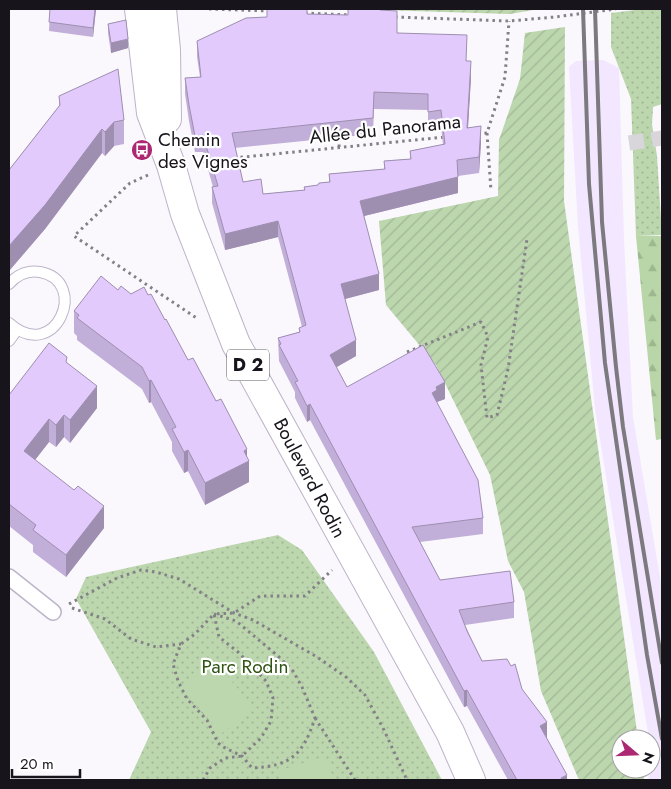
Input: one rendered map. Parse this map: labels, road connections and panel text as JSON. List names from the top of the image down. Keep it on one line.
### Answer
{"streets":{"main road":["D 2","Boulevard Rodin"],"path":["Allée du Panorama"]},"parks":["Parc Rodin"],"places":{"bus stop":["Chemin des Vignes"]},"scale_bar":"20 m","north":"right"}
